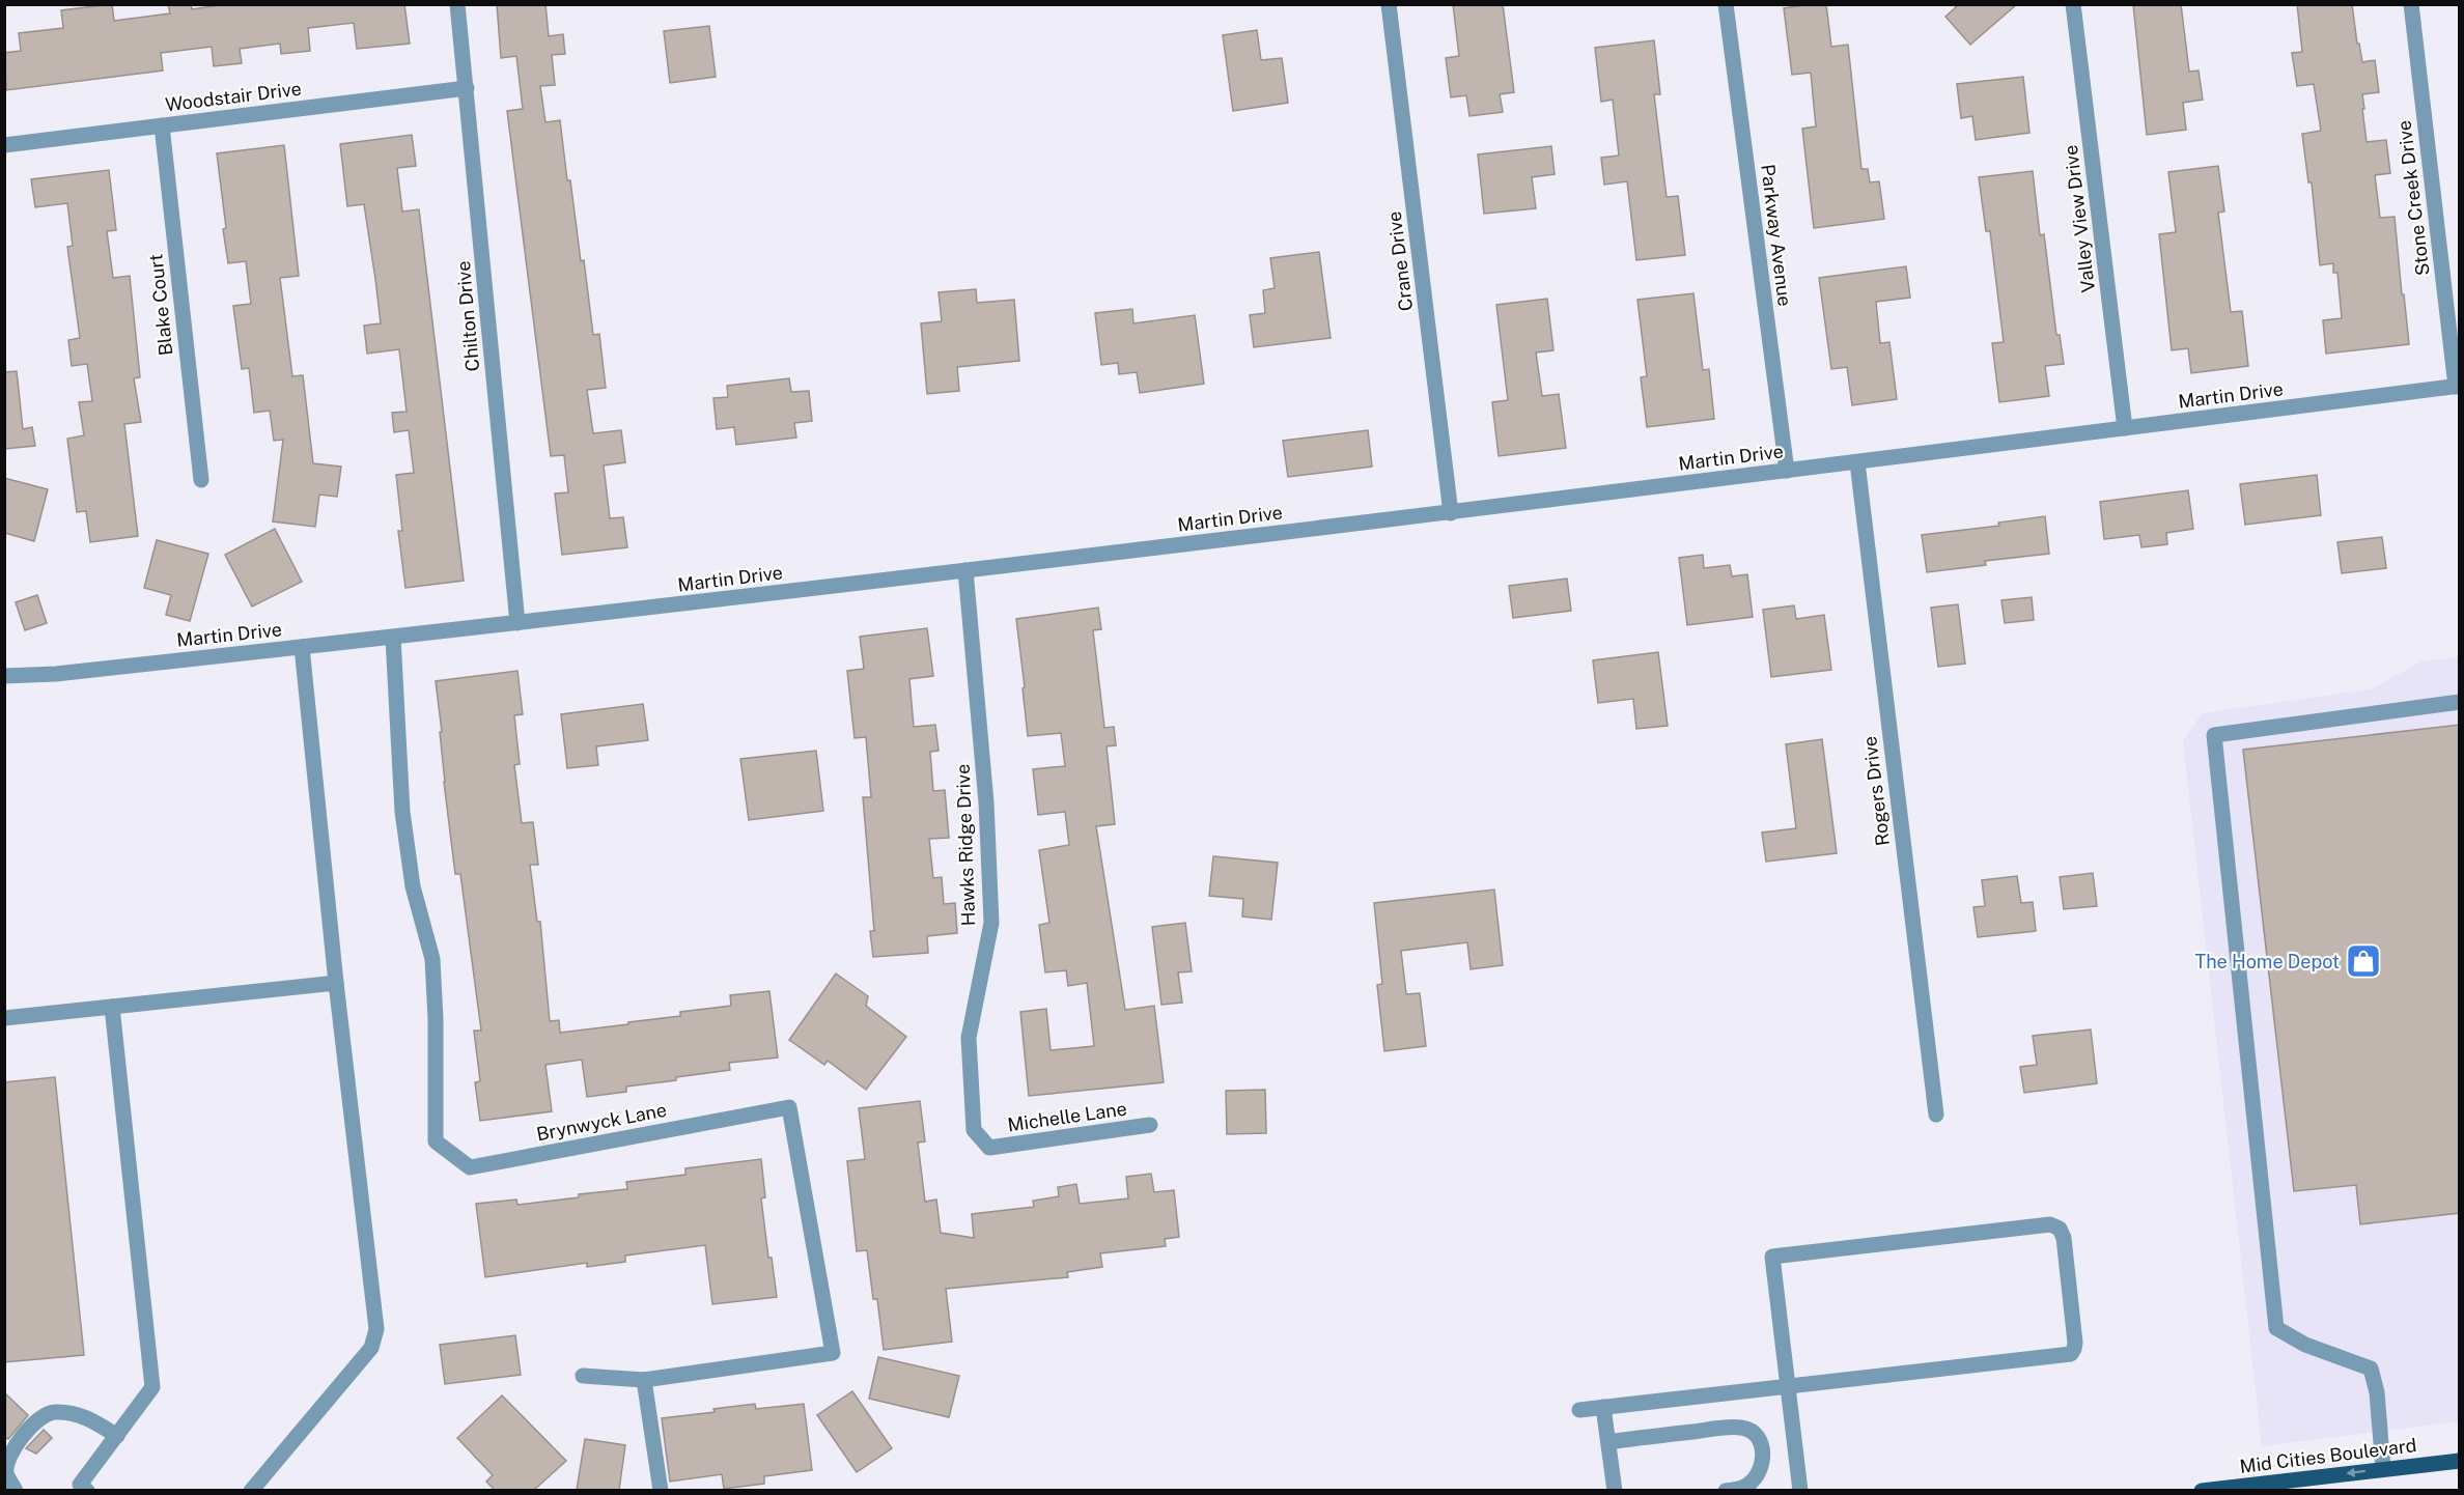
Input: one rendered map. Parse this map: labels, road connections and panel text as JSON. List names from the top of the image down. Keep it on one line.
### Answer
{"streets":{"main road":["Mid Cities Boulevard"],"street":["Woodstair Drive","Stone Creek Drive","Valley View Drive","Parkway Avenue","Crane Drive","Blake Court","Chilton Drive","Martin Drive","Rogers Drive","Hawks Ridge Drive","Michelle Lane","Brynwyck Lane"]},"crossings":[["Woodstair Drive","Blake Court"],["Woodstair Drive","Chilton Drive"],["Stone Creek Drive","Martin Drive"],["Valley View Drive","Martin Drive"],["Parkway Avenue","Martin Drive"],["Crane Drive","Martin Drive"],["Chilton Drive","Martin Drive"],["Martin Drive","Rogers Drive"],["Martin Drive","Hawks Ridge Drive"],["Martin Drive","Brynwyck Lane"],["Hawks Ridge Drive","Michelle Lane"]],"one_way":["Mid Cities Boulevard"],"places":{"shop":["The Home Depot"]}}
